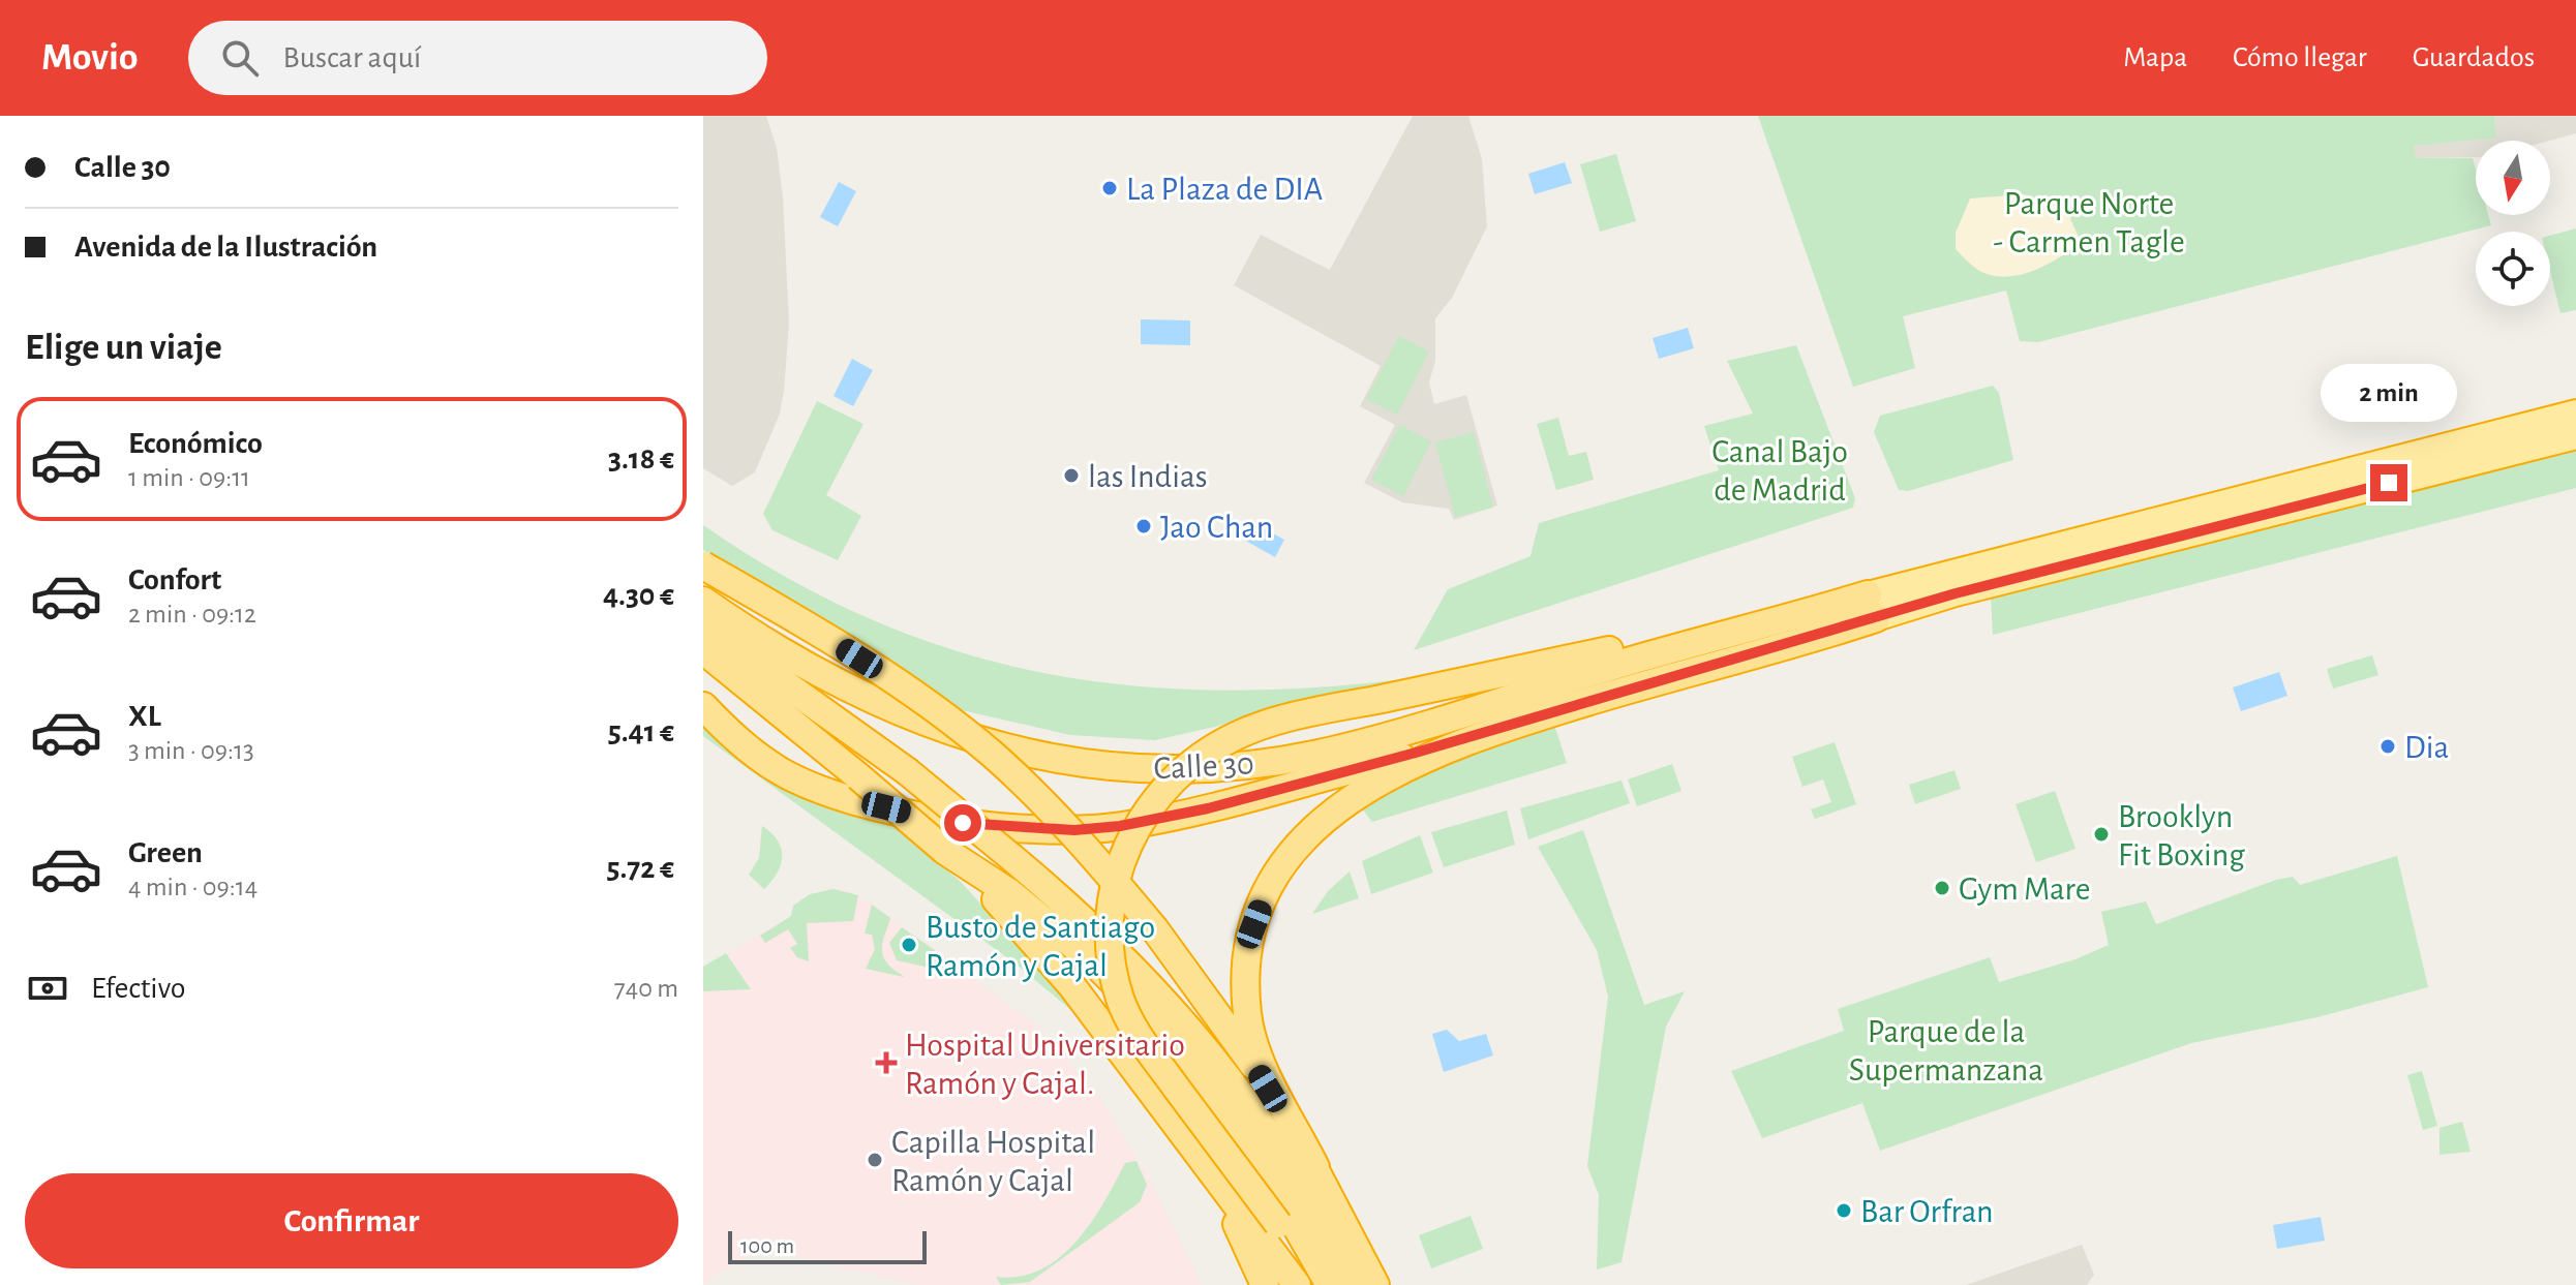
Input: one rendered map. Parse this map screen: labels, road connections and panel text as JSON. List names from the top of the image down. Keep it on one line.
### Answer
{"streets":{"highway":["Calle 30"]},"parks":["Parque Norte - Carmen Tagle","Canal Bajo de Madrid","Parque de la Supermanzana"],"places":{"other":["La Plaza de DIA","las Indias","Jao Chan","Dia","Brooklyn Fit Boxing","Gym Mare","Busto de Santiago Ramón y Cajal","Capilla Hospital Ramón y Cajal","Bar Orfran"],"health":["Hospital Universitario Ramón y Cajal."]},"scale_bar":"100 m","north":"bottom","page":{"header":"Movio","search":"Buscar aquí","nav":["Mapa","Cómo llegar","Guardados"],"banner":["Calle 30","Avenida de la Ilustración"],"heading":"Elige un viaje","bubble":"2 min","list":[{"name":"Económico","note":"1 min · 09:11","value":"3.18 €"},{"name":"Confort","note":"2 min · 09:12","value":"4.30 €"},{"name":"XL","note":"3 min · 09:13","value":"5.41 €"},{"name":"Green","note":"4 min · 09:14","value":"5.72 €"}],"pay":["Efectivo","740 m"],"buttons":"Confirmar","scale":"100 m"}}
